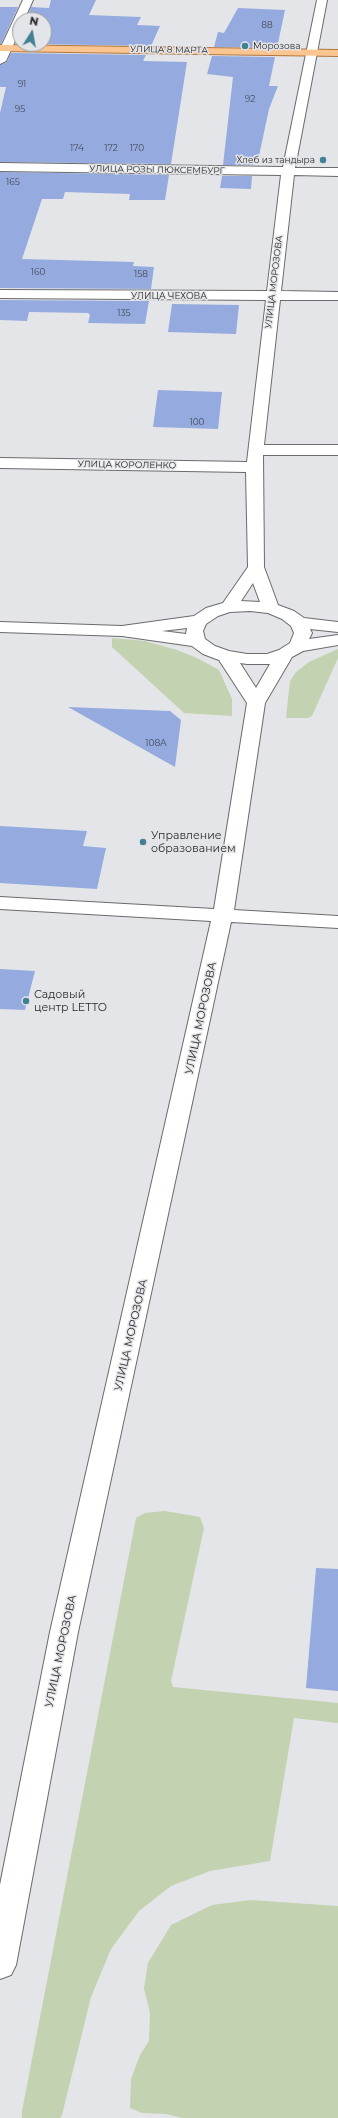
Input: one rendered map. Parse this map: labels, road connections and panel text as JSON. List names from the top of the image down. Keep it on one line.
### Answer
{"streets":{"main road":["УЛИЦА 8 МАРТА"],"street":["УЛИЦА РОЗЫ ЛЮКСЕМБУРГ","УЛИЦА МОРОЗОВА","УЛИЦА ЧЕХОВА","УЛИЦА КОРОЛЕНКО"]},"crossings":[["УЛИЦА 8 МАРТА","УЛИЦА МОРОЗОВА"],["УЛИЦА РОЗЫ ЛЮКСЕМБУРГ","УЛИЦА МОРОЗОВА"],["УЛИЦА МОРОЗОВА","УЛИЦА ЧЕХОВА"],["УЛИЦА МОРОЗОВА","УЛИЦА КОРОЛЕНКО"]],"places":["Морозова","Хлеб из тандыра","Управление образованием","Садовый центр LETTO"],"house_numbers":["88","91","92","95","174","172","170","165","160","158","135","100","108А"],"north":"top"}
